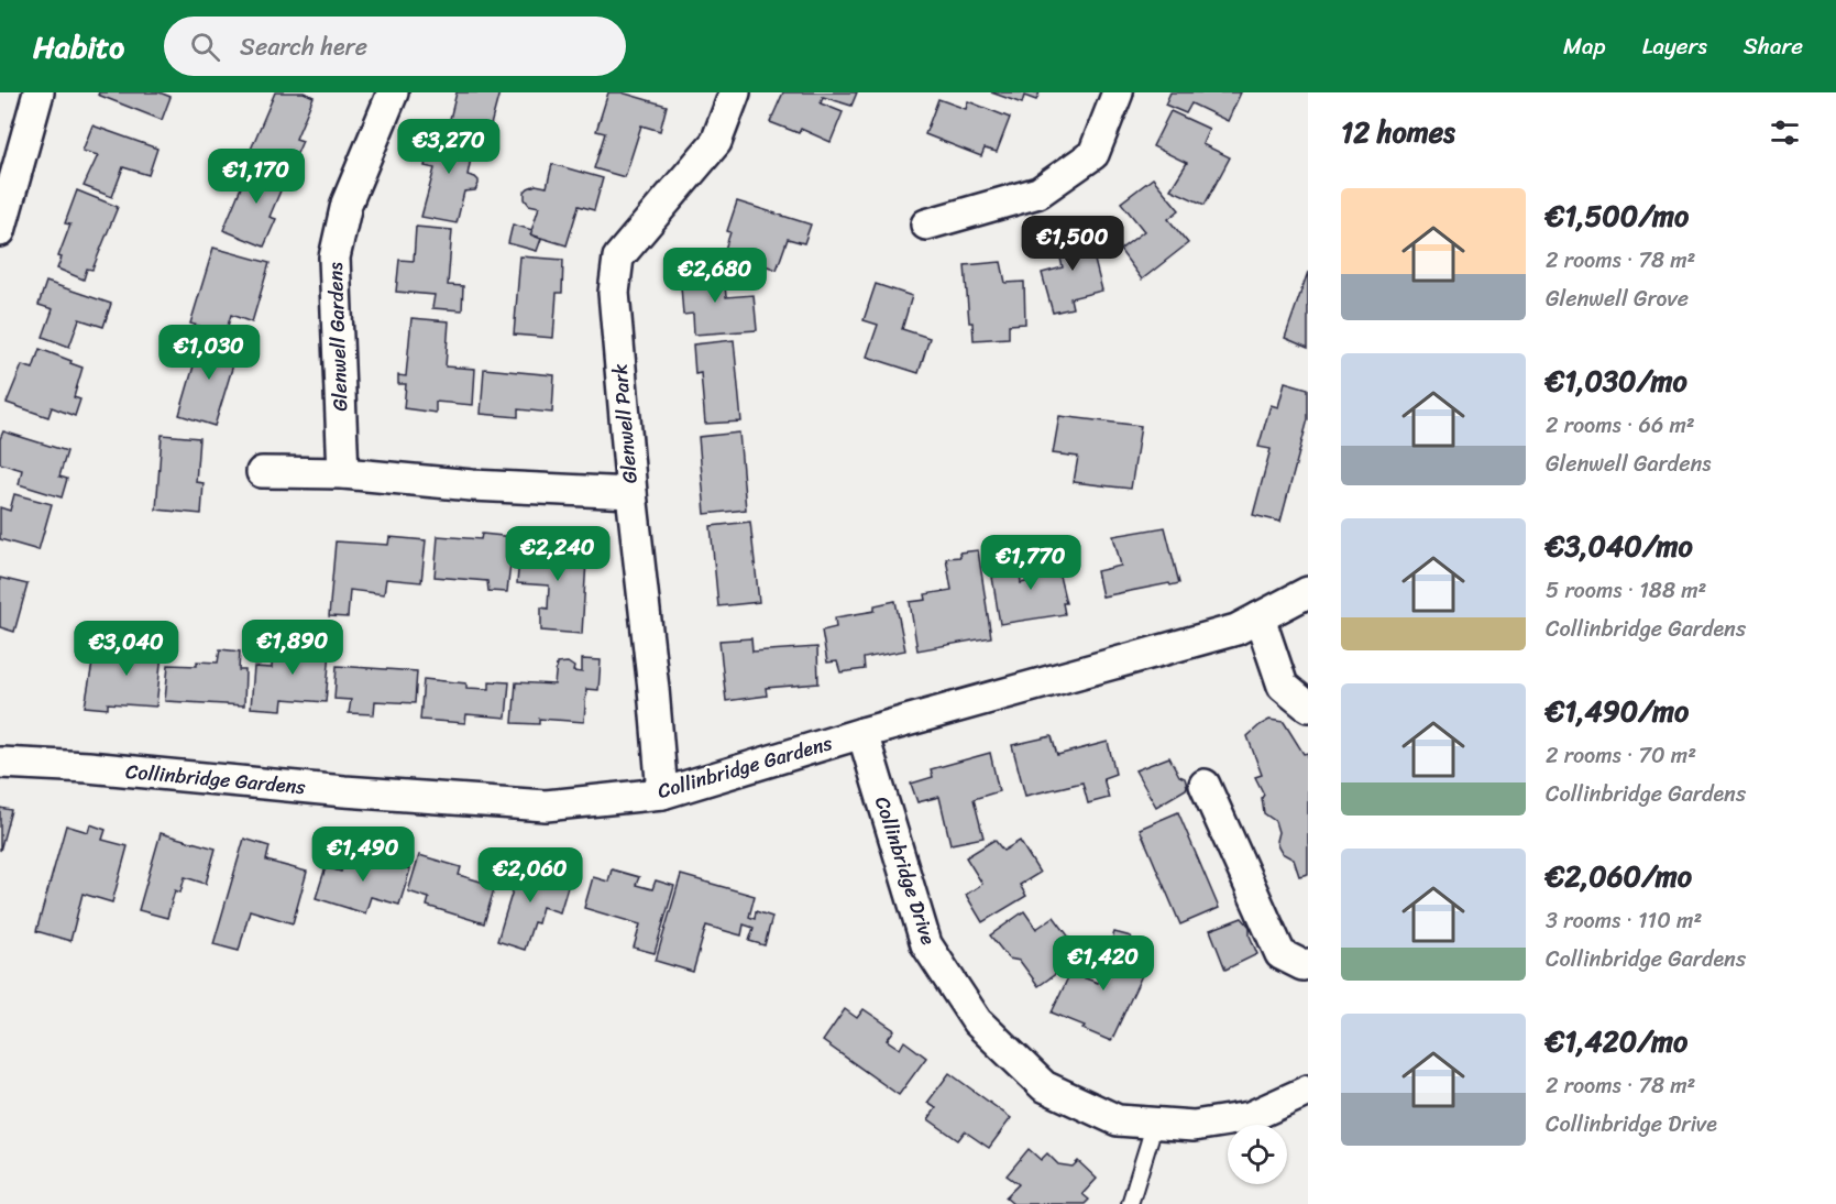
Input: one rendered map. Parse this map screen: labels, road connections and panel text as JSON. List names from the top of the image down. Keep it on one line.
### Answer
{"streets":{"street":["Glenwell Gardens","Glenwell Park","Collinbridge Gardens","Collinbridge Drive"]},"crossings":[["Glenwell Park","Collinbridge Gardens"],["Collinbridge Gardens","Collinbridge Drive"]],"page":{"header":"Habito","search":"Search here","nav":["Map","Layers","Share"],"heading":"12 homes","price":["€3,270","€1,170","€1,500","€2,680","€1,030","€2,240","€1,770","€1,890","€3,040","€1,490","€2,060","€1,420"],"list":[{"name":"€1,500/mo","note":"2 rooms · 78 m² · Glenwell Grove"},{"name":"€1,030/mo","note":"2 rooms · 66 m² · Glenwell Gardens"},{"name":"€3,040/mo","note":"5 rooms · 188 m² · Collinbridge Gardens"},{"name":"€1,490/mo","note":"2 rooms · 70 m² · Collinbridge Gardens"},{"name":"€2,060/mo","note":"3 rooms · 110 m² · Collinbridge Gardens"},{"name":"€1,420/mo","note":"2 rooms · 78 m² · Collinbridge Drive"}]}}
